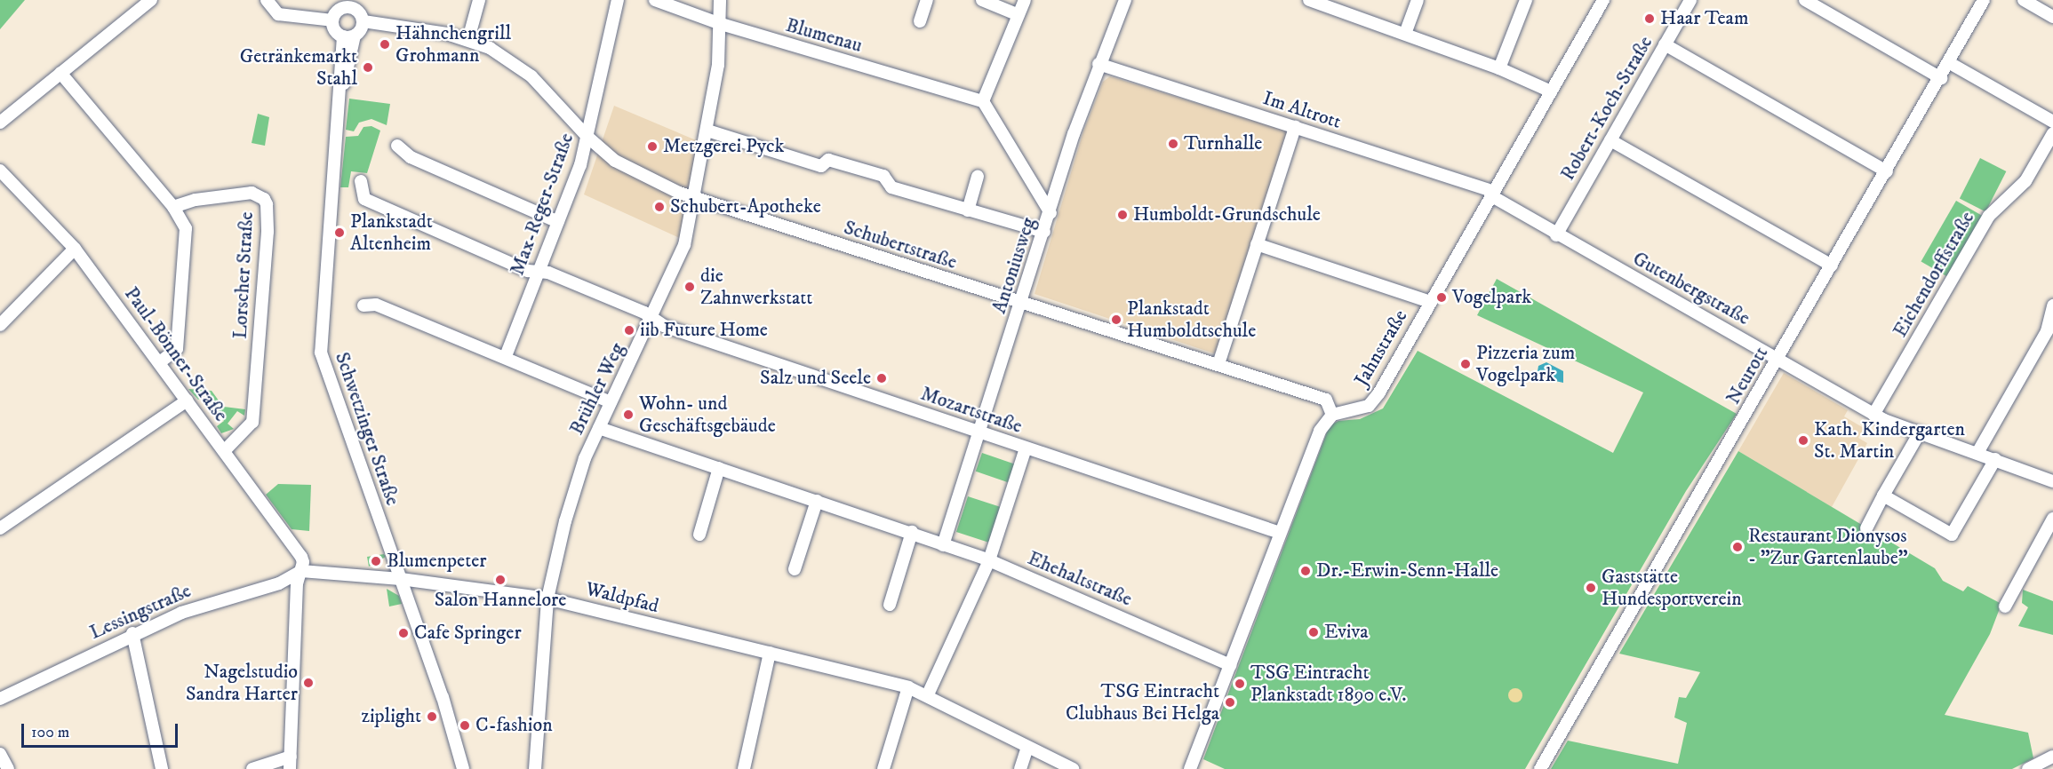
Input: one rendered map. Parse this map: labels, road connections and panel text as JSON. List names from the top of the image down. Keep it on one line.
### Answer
{"streets":{"street":["Blumenau","Robert-Koch-Straße","Im Altrott","Max-Reger-Straße","Schubertstraße","Antoniusweg","Eichendorffstraße","Lorscher Straße","Gutenbergstraße","Jahnstraße","Paul-Bönner-Straße","Neurott","Brühler Weg","Mozartstraße","Schwetzinger Straße","Ehehaltstraße","Waldpfad","Lessingstraße"]},"crossings":[["Blumenau","Brühler Weg"],["Robert-Koch-Straße","Gutenbergstraße"],["Im Altrott","Antoniusweg"],["Im Altrott","Gutenbergstraße"],["Im Altrott","Jahnstraße"],["Max-Reger-Straße","Schubertstraße"],["Max-Reger-Straße","Mozartstraße"],["Schubertstraße","Antoniusweg"],["Schubertstraße","Jahnstraße"],["Schubertstraße","Brühler Weg"],["Schubertstraße","Schwetzinger Straße"],["Antoniusweg","Mozartstraße"],["Antoniusweg","Ehehaltstraße"],["Eichendorffstraße","Gutenbergstraße"],["Lorscher Straße","Paul-Bönner-Straße"],["Gutenbergstraße","Jahnstraße"],["Gutenbergstraße","Neurott"],["Paul-Bönner-Straße","Waldpfad"],["Paul-Bönner-Straße","Lessingstraße"],["Brühler Weg","Mozartstraße"],["Brühler Weg","Ehehaltstraße"],["Brühler Weg","Waldpfad"],["Schwetzinger Straße","Waldpfad"],["Waldpfad","Lessingstraße"]],"places":["Haar Team","Hähnchengrill Grohmann","Getränkemarkt Stahl","Turnhalle","Metzgerei Pyck","Schubert-Apotheke","Humboldt-Grundschule","Plankstadt Altenheim","die Zahnwerkstatt","Vogelpark","Plankstadt Humboldtschule","iib Future Home","Pizzeria zum Vogelpark","Salz und Seele","Wohn- und Geschäftsgebäude","Kath. Kindergarten St. Martin","Restaurant Dionysos - \"Zur Gartenlaube\"","Blumenpeter","Dr.-Erwin-Senn-Halle","Salon Hannelore","Gaststätte Hundesportverein","Eviva","Cafe Springer","Nagelstudio Sandra Harter","TSG Eintracht Plankstadt 1890 e.V.","TSG Eintracht Clubhaus Bei Helga","ziplight","C-fashion"],"scale_bar":"100 m"}
